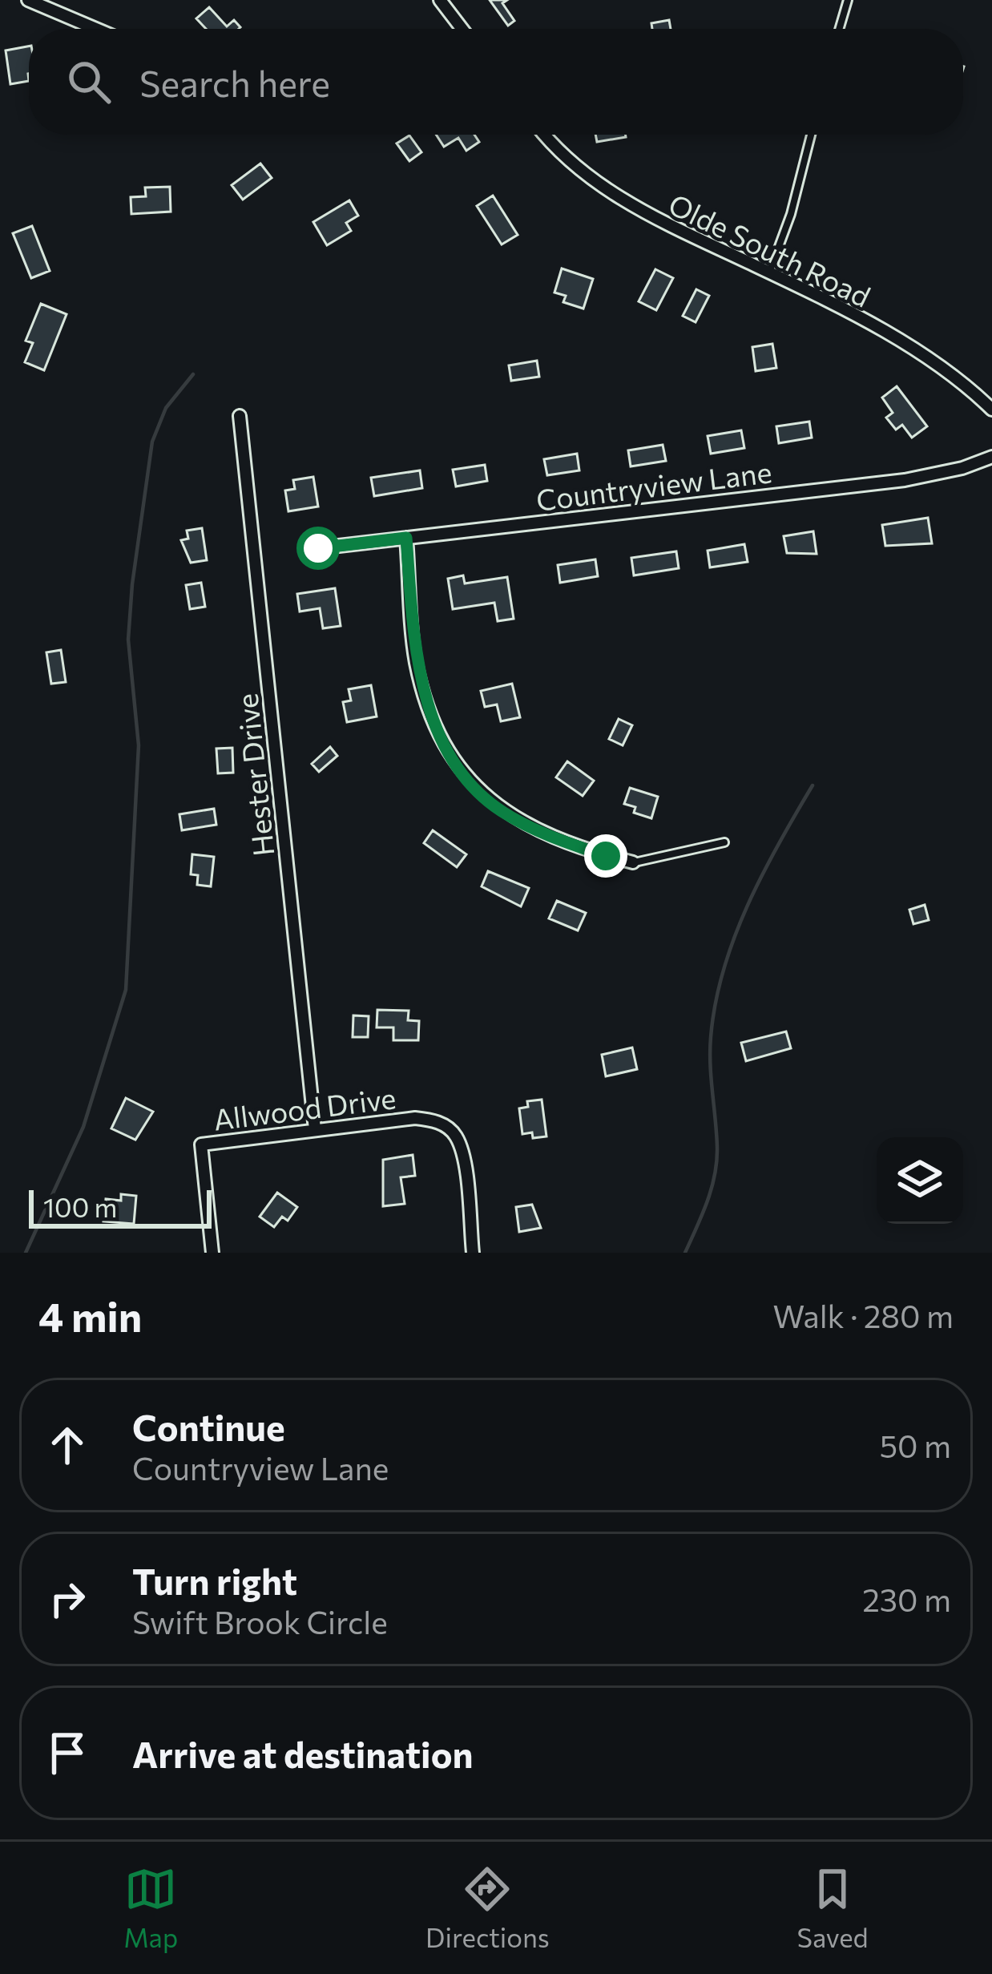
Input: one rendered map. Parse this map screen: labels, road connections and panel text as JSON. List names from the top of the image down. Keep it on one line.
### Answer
{"streets":{"street":["Olde South Road","Countryview Lane","Hester Drive","Allwood Drive"]},"crossings":[["Hester Drive","Allwood Drive"]],"scale_bar":"100 m","page":{"search":"Search here","scale":"100 m","heading":["4 min","Walk · 280 m"],"list":[["Continue","Countryview Lane","50 m"],["Turn right","Swift Brook Circle","230 m"],"Arrive at destination"],"nav":["Map","Directions","Saved"]}}
